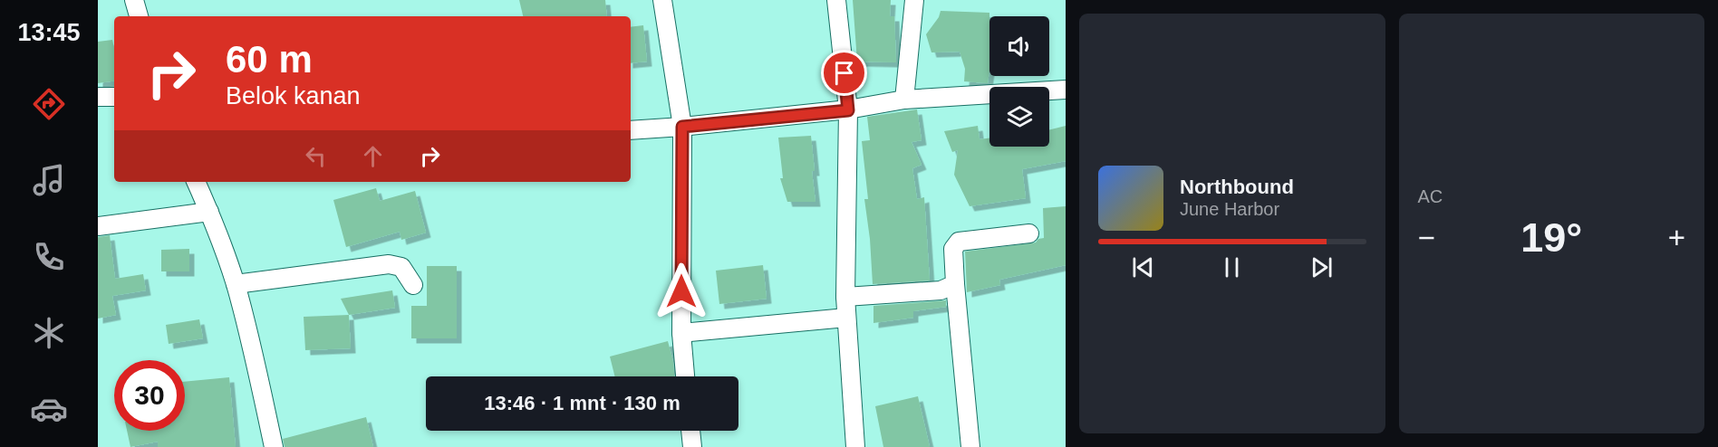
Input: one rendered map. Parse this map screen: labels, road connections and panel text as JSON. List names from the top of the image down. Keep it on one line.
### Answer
{"page":{"tabs":"13:45","tile":"AC","turn":["60 m","Belok kanan"],"song":["Northbound","June Harbor"],"heat":["−","19°","+"],"limit":"30","trip":"13:46 · 1 mnt · 130 m"}}
